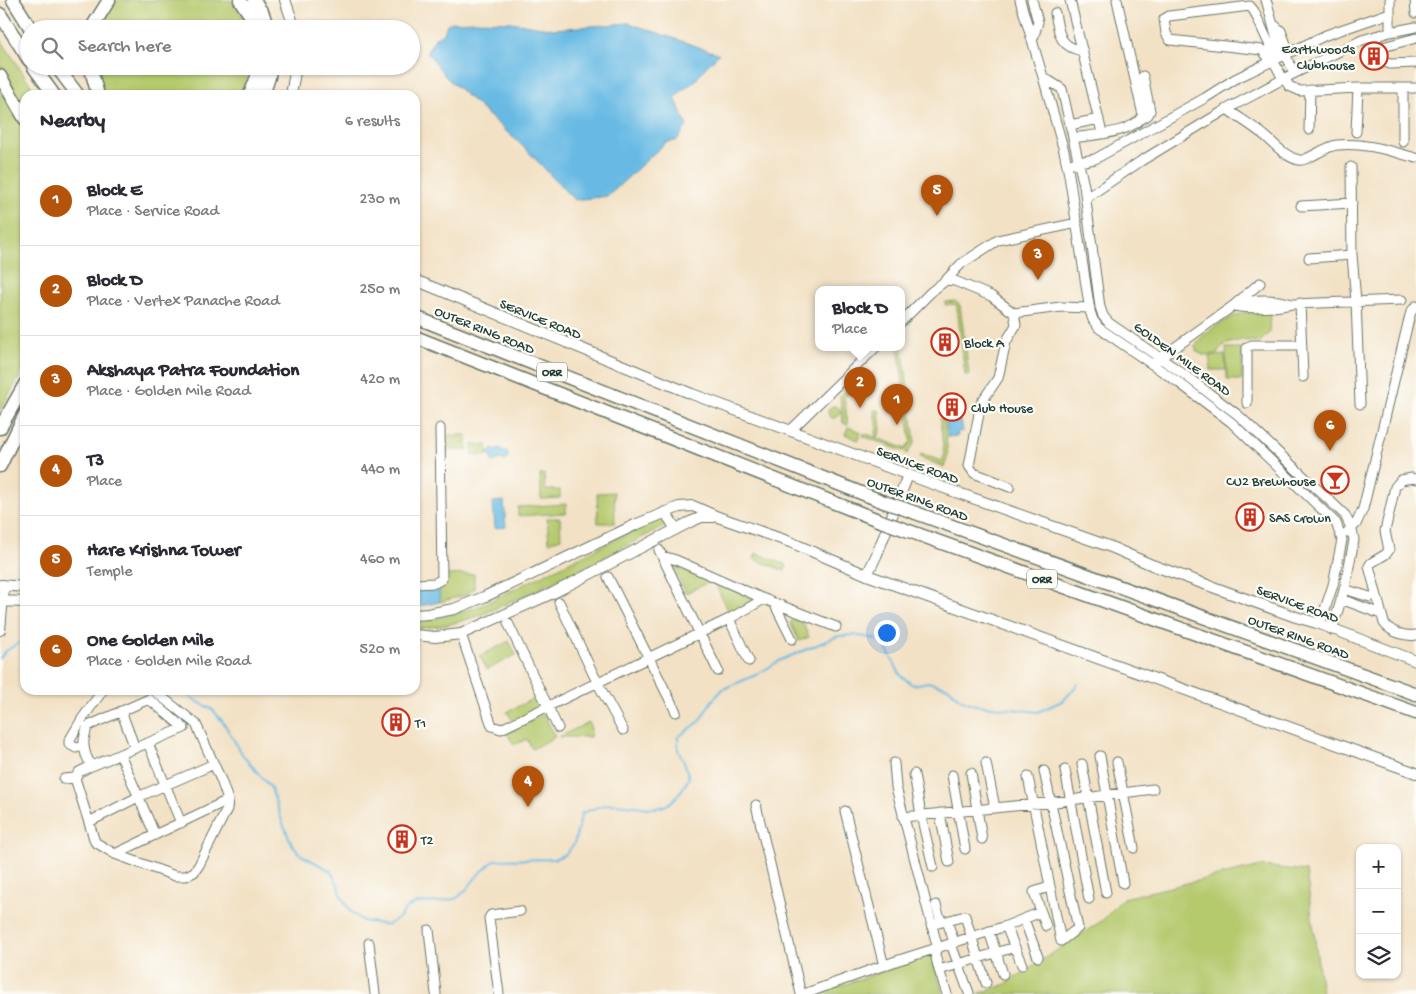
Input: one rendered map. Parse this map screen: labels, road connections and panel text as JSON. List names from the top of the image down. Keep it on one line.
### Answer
{"streets":{"highway":["OUTER RING ROAD","ORR"],"main road":["SERVICE ROAD"],"street":["GOLDEN MILE ROAD"]},"places":{"building":["Earthwoods Clubhouse","Block A","Club House","SAS Crown","T1","T2"],"bar":["CU2 Brewhouse"]},"page":{"search":"Search here","heading":["Nearby","6 results"],"list":[{"mark":"1","name":"Block E","note":"Place · Service Road","value":"230 m"},{"mark":"2","name":"Block D","note":"Place · Vertex Panache Road","value":"250 m"},{"mark":"3","name":"Akshaya Patra Foundation","note":"Place · Golden Mile Road","value":"420 m"},{"mark":"4","name":"T3","note":"Place","value":"440 m"},{"mark":"5","name":"Hare Krishna Tower","note":"Temple","value":"460 m"},{"mark":"6","name":"One Golden Mile","note":"Place · Golden Mile Road","value":"520 m"}],"pins":["5","3","2","1","6","4"],"popup":["Block D","Place"],"map_buttons":["+","−"]}}
